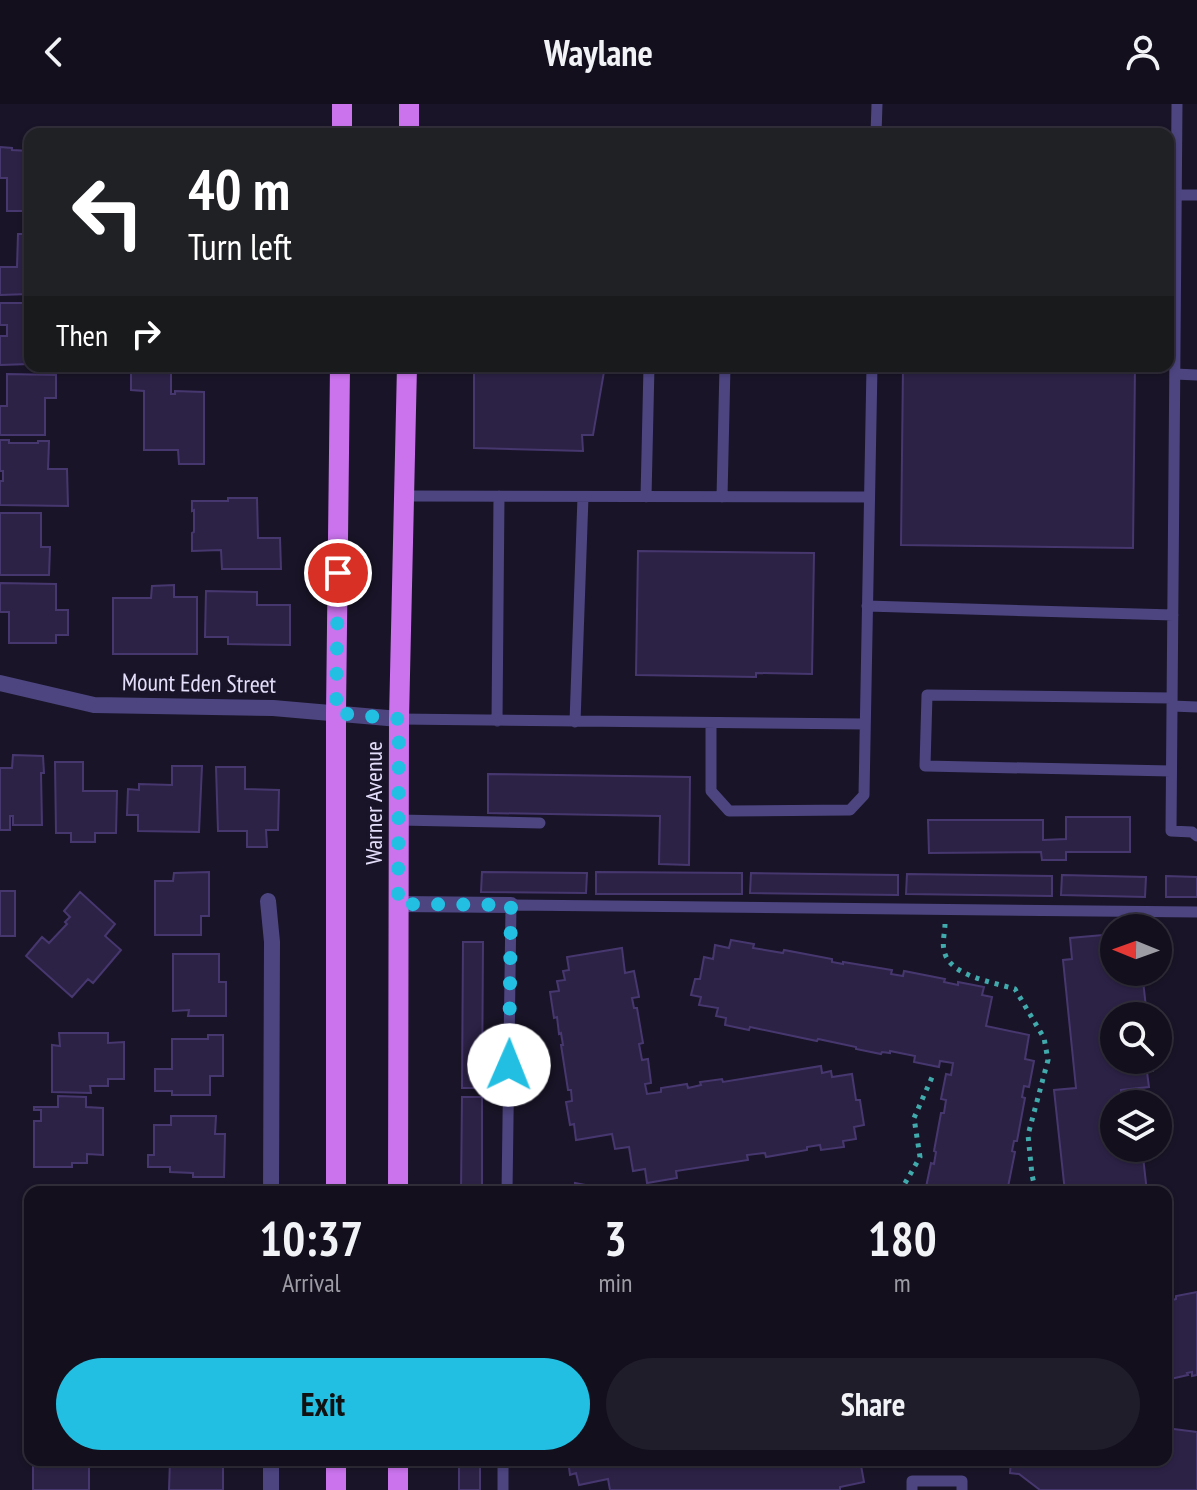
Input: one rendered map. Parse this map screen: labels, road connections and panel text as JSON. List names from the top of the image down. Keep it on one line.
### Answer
{"streets":{"main road":["Warner Avenue"],"street":["Mount Eden Street"]},"crossings":[["Mount Eden Street","Warner Avenue"]],"north":"left","page":{"header":"Waylane","turn":["40 m","Turn left"],"then":"Then","eta":["10:37","Arrival","3","min","180","m"],"buttons":["Exit","Share"]}}
